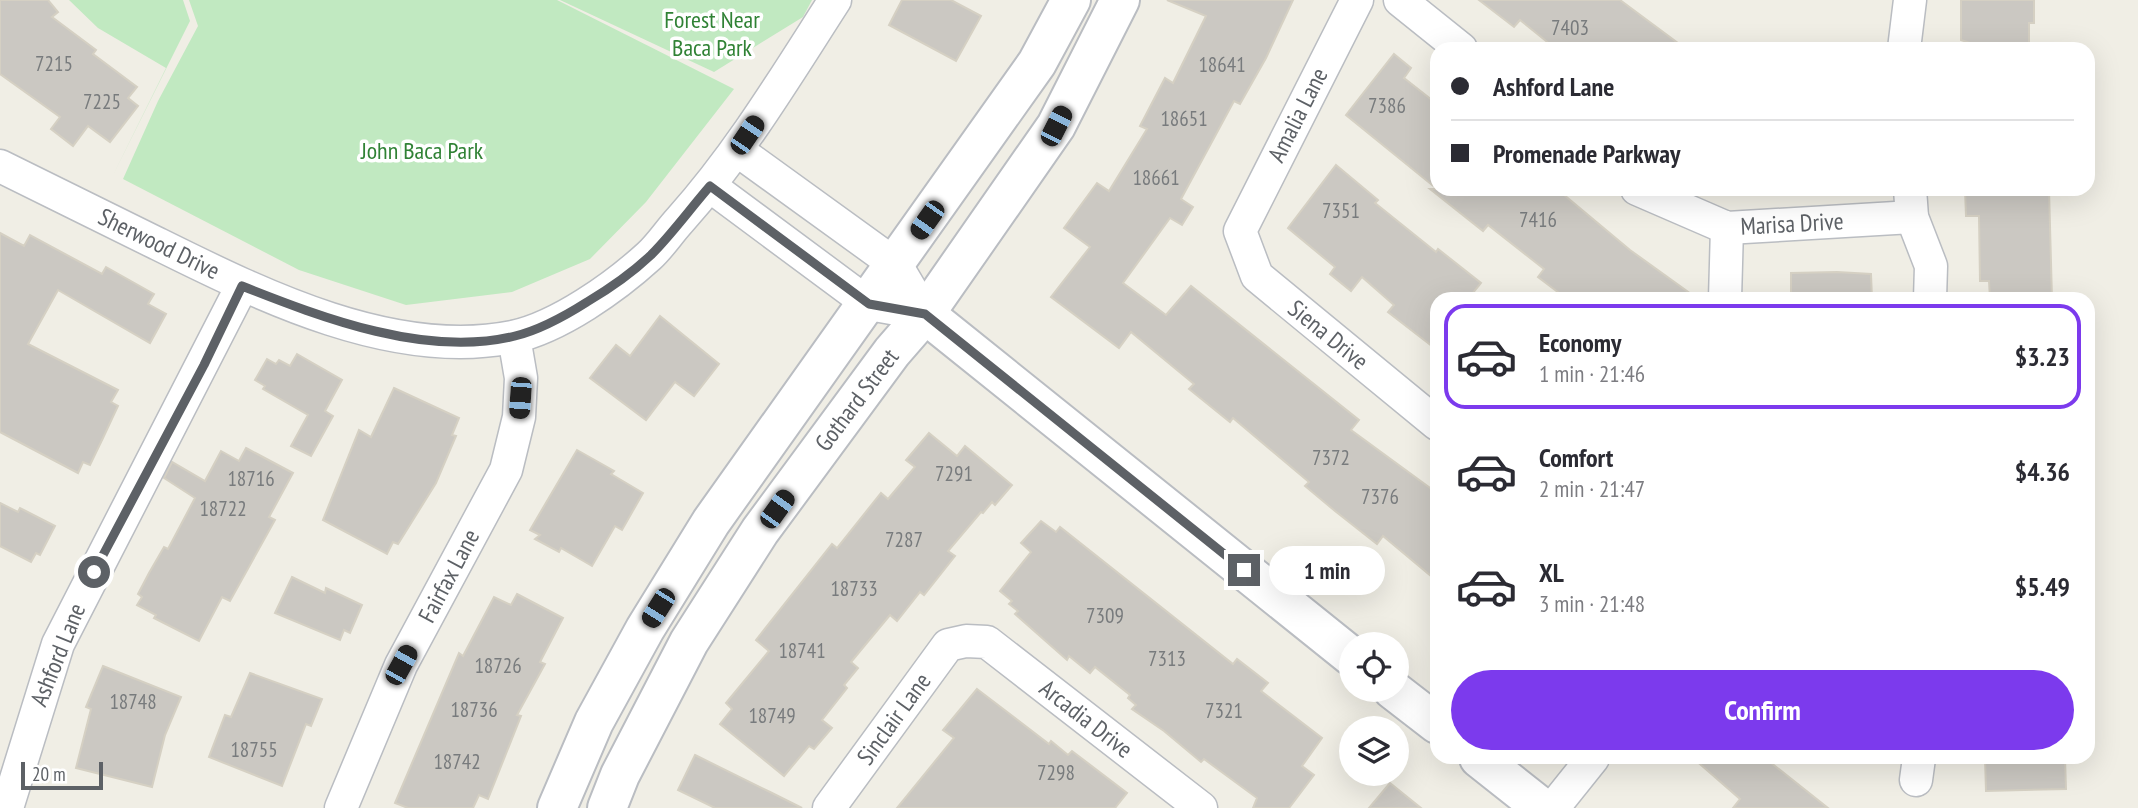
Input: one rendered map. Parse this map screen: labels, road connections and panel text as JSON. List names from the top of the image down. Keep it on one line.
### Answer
{"streets":{"street":["Amalia Lane","Marisa Drive","Sherwood Drive","Siena Drive","Gothard Street","Fairfax Lane","Ashford Lane","Sinclair Lane","Arcadia Drive"]},"crossings":[["Amalia Lane","Siena Drive"],["Sherwood Drive","Fairfax Lane"],["Sherwood Drive","Ashford Lane"],["Sinclair Lane","Arcadia Drive"]],"parks":["Forest Near Baca Park","John Baca Park"],"house_numbers":["7403","7215","18641","7225","7386","18651","18661","7351","7416","7372","7291","18716","7376","18722","7287","18733","7309","18741","7313","18726","18748","18736","7321","18749","18755","18742","7298"],"scale_bar":"20 m","page":{"banner":["Ashford Lane","Promenade Parkway"],"list":[{"name":"Economy","note":"1 min · 21:46","value":"$3.23"},{"name":"Comfort","note":"2 min · 21:47","value":"$4.36"},{"name":"XL","note":"3 min · 21:48","value":"$5.49"}],"bubble":"1 min","buttons":"Confirm","scale":"20 m"}}
